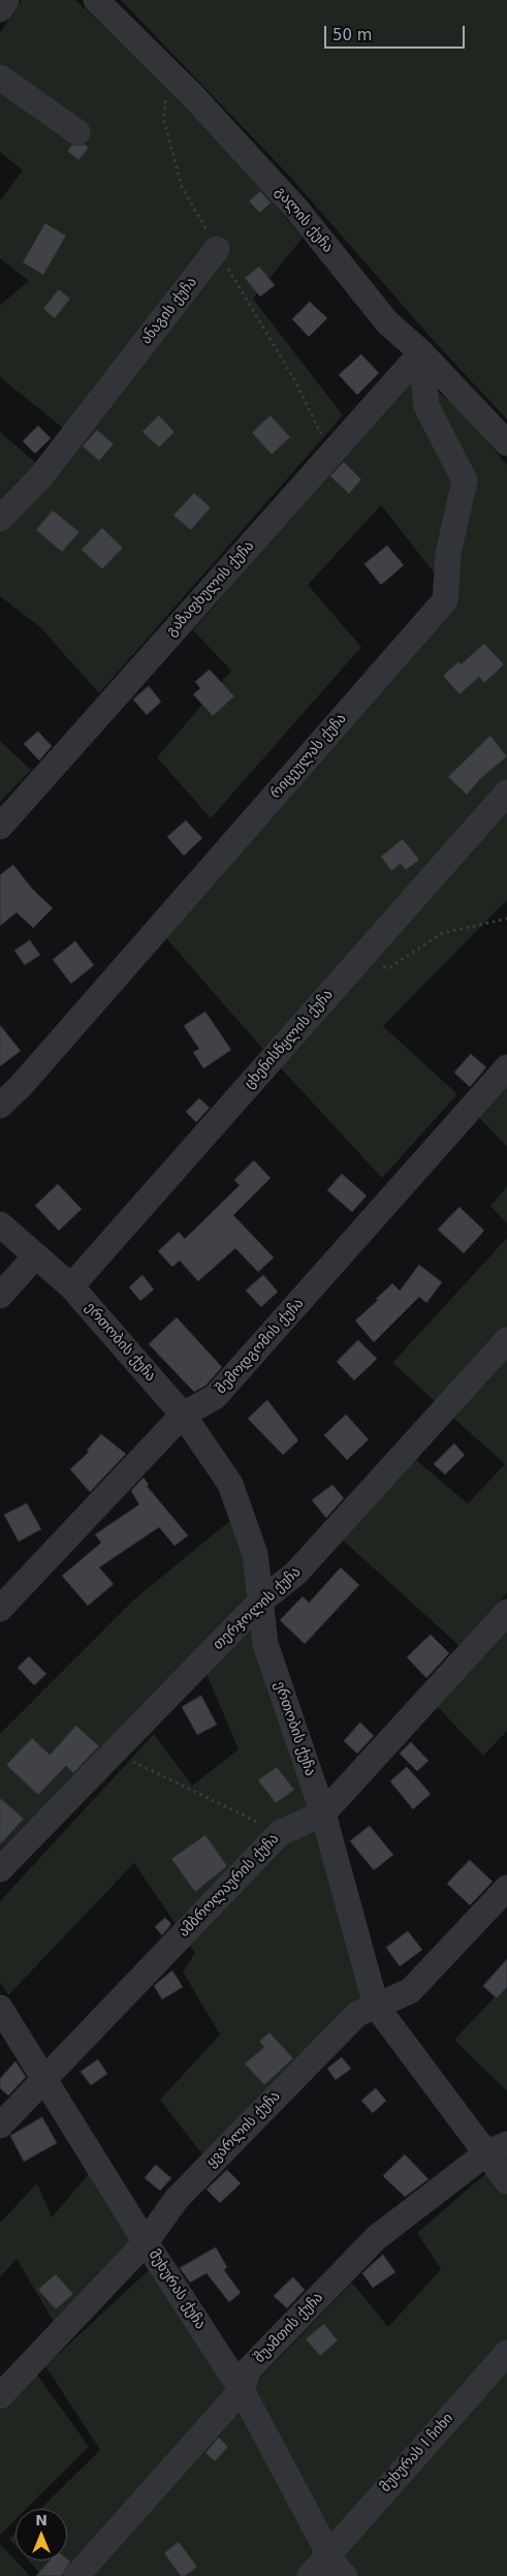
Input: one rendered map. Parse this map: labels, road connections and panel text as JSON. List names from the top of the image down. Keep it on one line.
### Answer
{"streets":{"street":["გალის ქუჩა","ანაგის ქუჩა","გაზაფხულის ქუჩა","რიცეულას ქუჩა","ცხენისწყლის ქუჩა","ერთობის ქუჩა","შემოდგომის ქუჩა","თერჯოლის ქუჩა","ამბროლაურის ქუჩა","ყვარლის ქუჩა","მუხურას ქუჩა","შუამთის ქუჩა","მუხურას I ჩიხი"]},"crossings":[["გალის ქუჩა","გაზაფხულის ქუჩა"],["გალის ქუჩა","რიცეულას ქუჩა"],["გაზაფხულის ქუჩა","რიცეულას ქუჩა"],["ცხენისწყლის ქუჩა","ერთობის ქუჩა"],["ერთობის ქუჩა","შემოდგომის ქუჩა"],["ერთობის ქუჩა","თერჯოლის ქუჩა"],["ერთობის ქუჩა","ამბროლაურის ქუჩა"],["ერთობის ქუჩა","ყვარლის ქუჩა"],["ერთობის ქუჩა","შუამთის ქუჩა"],["ამბროლაურის ქუჩა","მუხურას ქუჩა"],["ყვარლის ქუჩა","მუხურას ქუჩა"],["მუხურას ქუჩა","შუამთის ქუჩა"],["მუხურას ქუჩა","მუხურას I ჩიხი"]],"scale_bar":"50 m","north":"top"}
